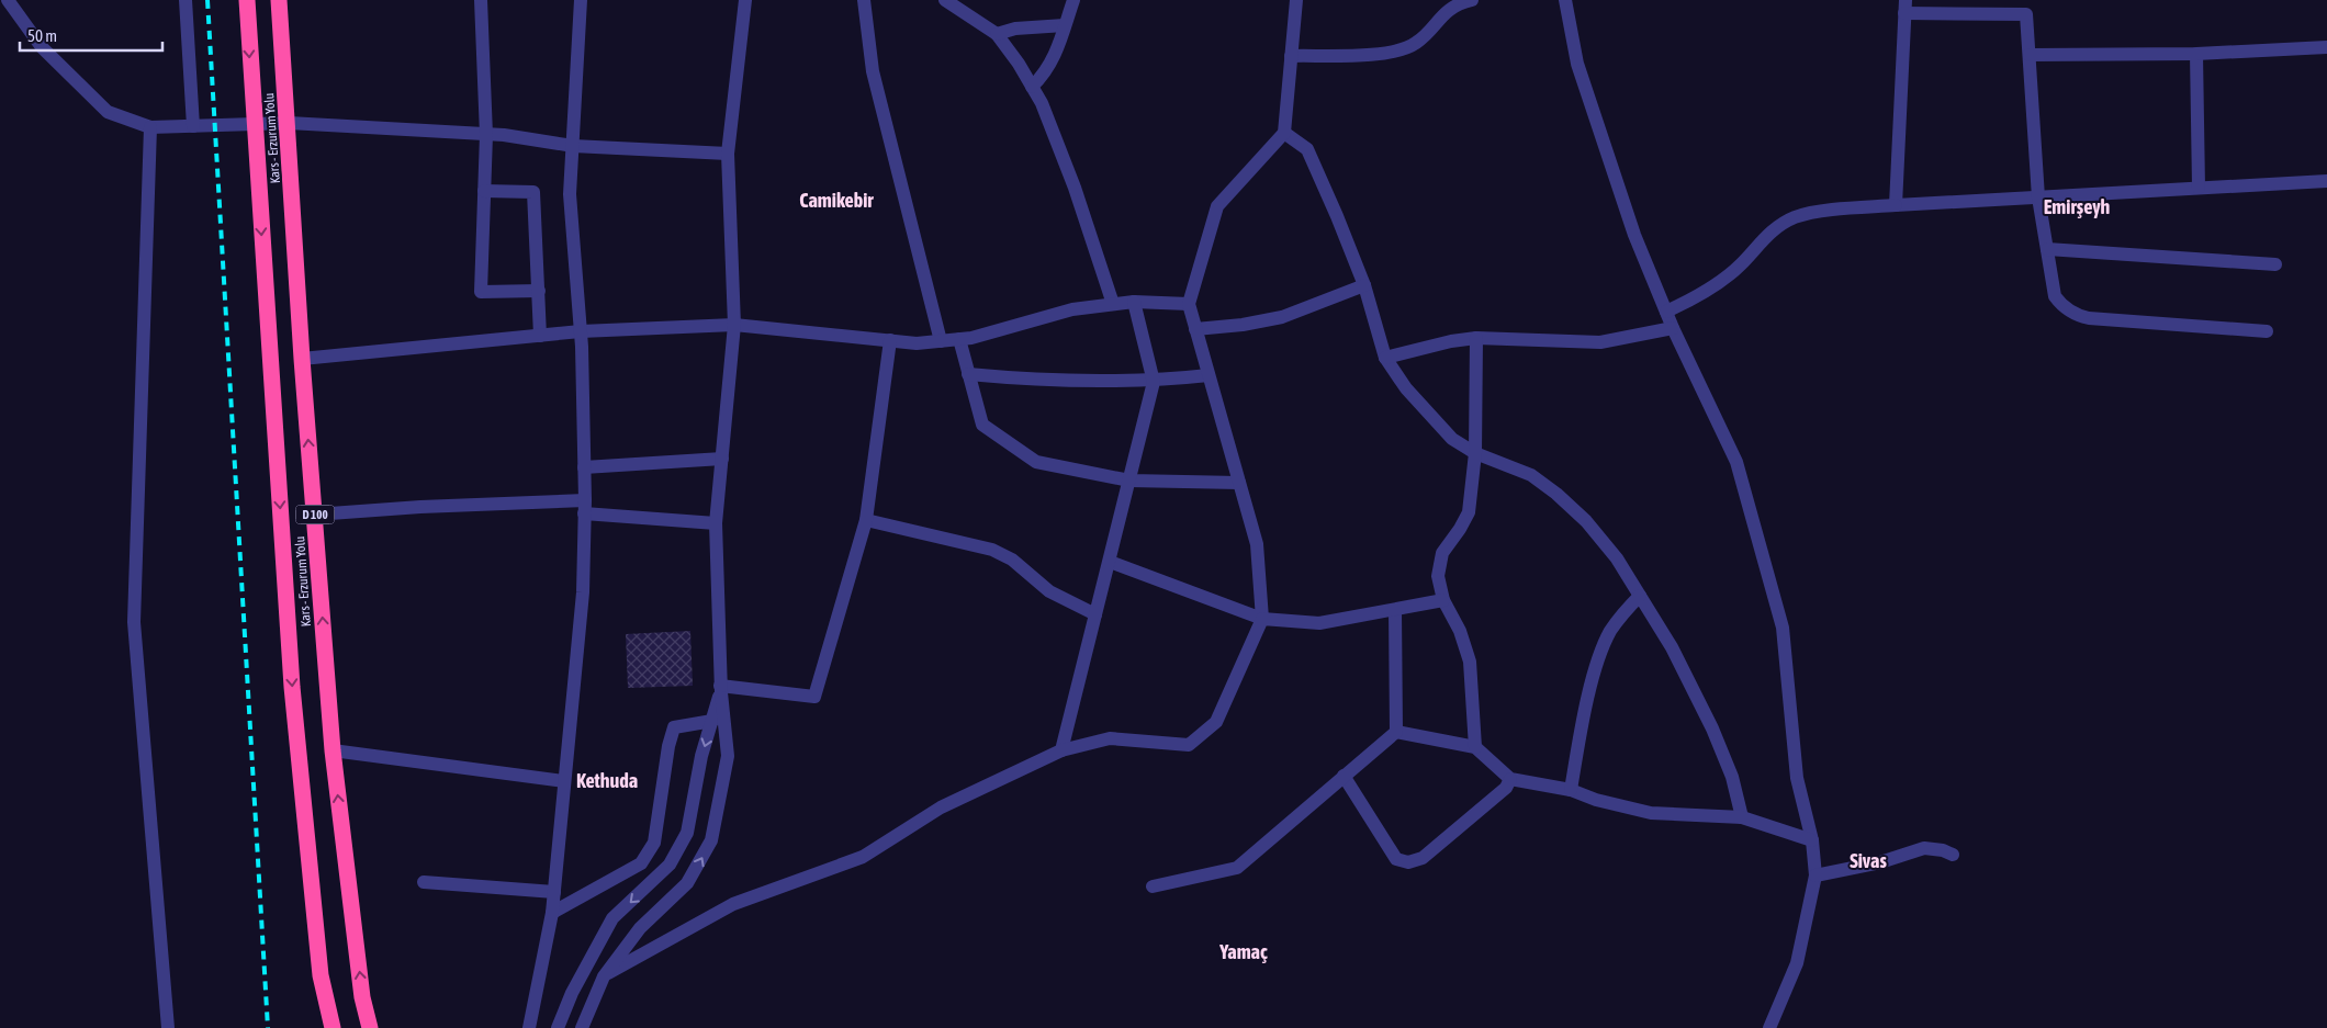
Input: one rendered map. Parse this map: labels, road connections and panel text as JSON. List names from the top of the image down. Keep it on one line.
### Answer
{"streets":{"highway":["Kars - Erzurum Yolu","D 100"]},"districts":["Camikebir","Emirşeyh","Kethuda","Sivas","Yamaç"],"scale_bar":"50 m"}
